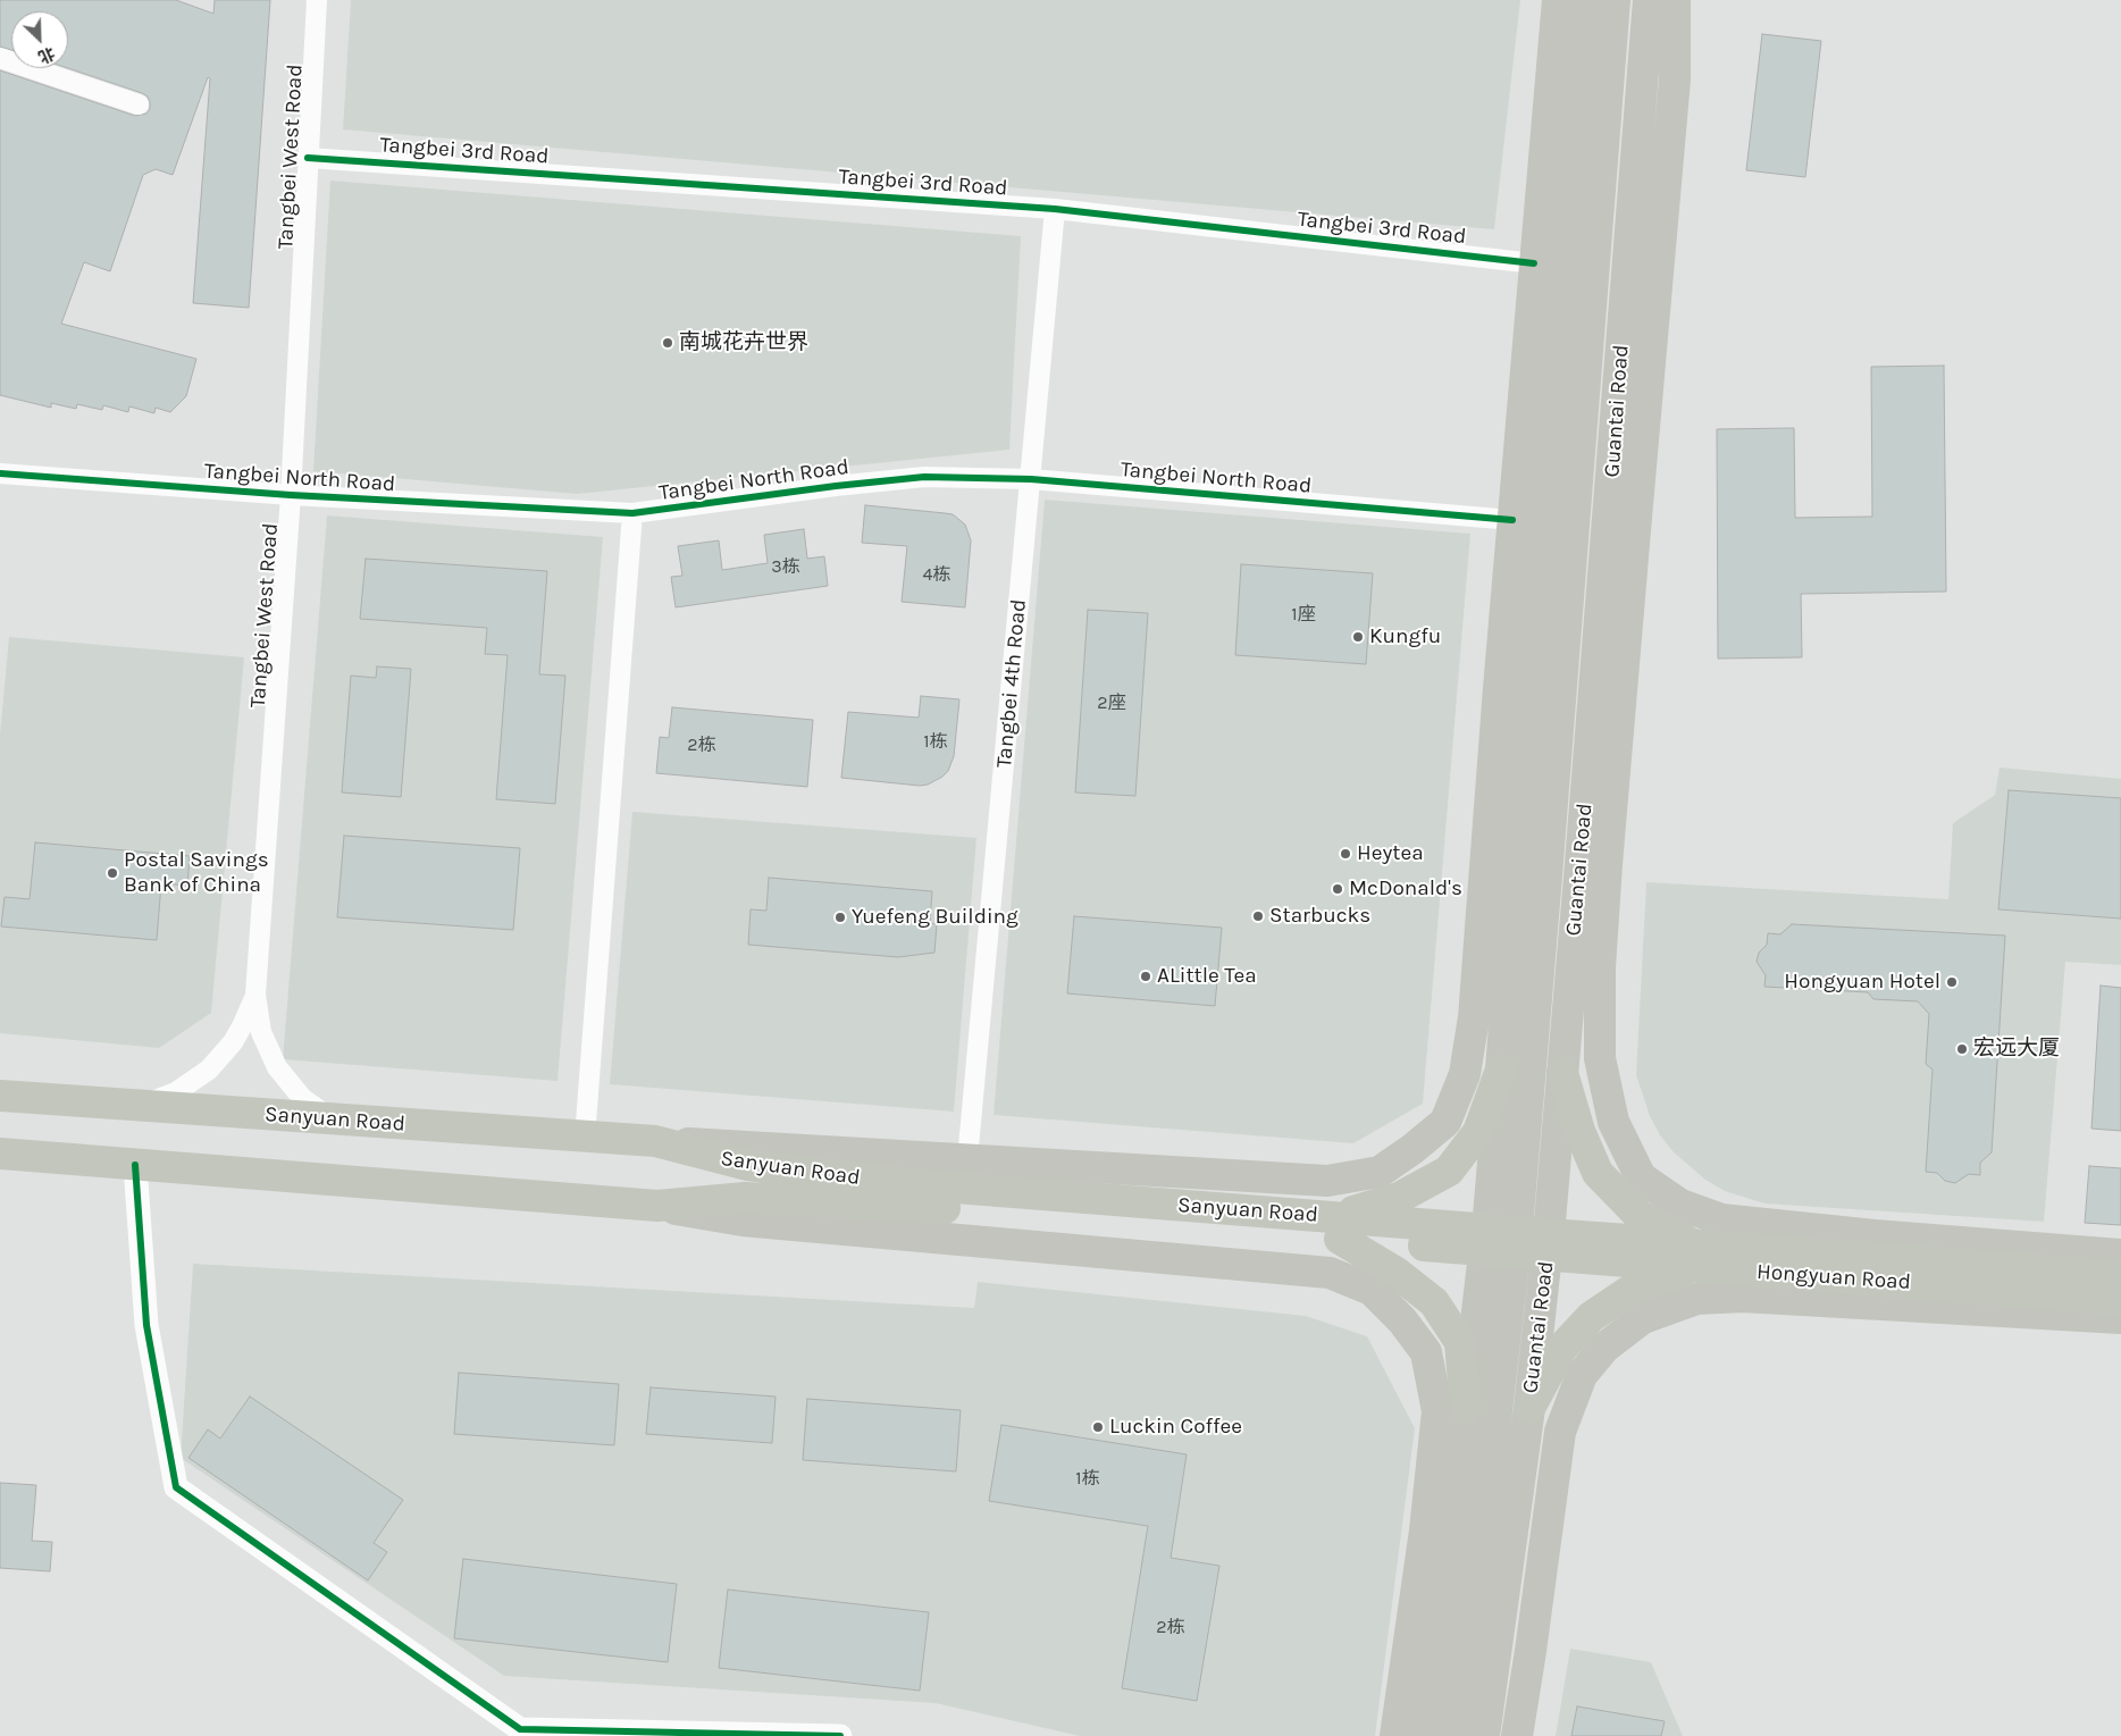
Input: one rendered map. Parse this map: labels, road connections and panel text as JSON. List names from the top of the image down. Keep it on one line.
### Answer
{"streets":{"highway":["Sanyuan Road","Hongyuan Road"],"main road":["Guantai Road"],"street":["Tangbei 3rd Road","Tangbei West Road","Tangbei North Road","Tangbei 4th Road"]},"crossings":[["Tangbei 3rd Road","Tangbei West Road"],["Tangbei 3rd Road","Tangbei 4th Road"],["Tangbei West Road","Tangbei North Road"],["Guantai Road","Sanyuan Road"],["Guantai Road","Hongyuan Road"],["Tangbei North Road","Tangbei 4th Road"],["Sanyuan Road","Hongyuan Road"]],"places":["南城花卉世界","Kungfu","Heytea","Postal Savings Bank of China","McDonald's","Starbucks","Yuefeng Building","ALittle Tea","Hongyuan Hotel","宏远大厦","Luckin Coffee"],"house_numbers":["3栋","4栋","1座","2座","1栋","2栋","1栋","2栋"],"north":"bottom right"}
